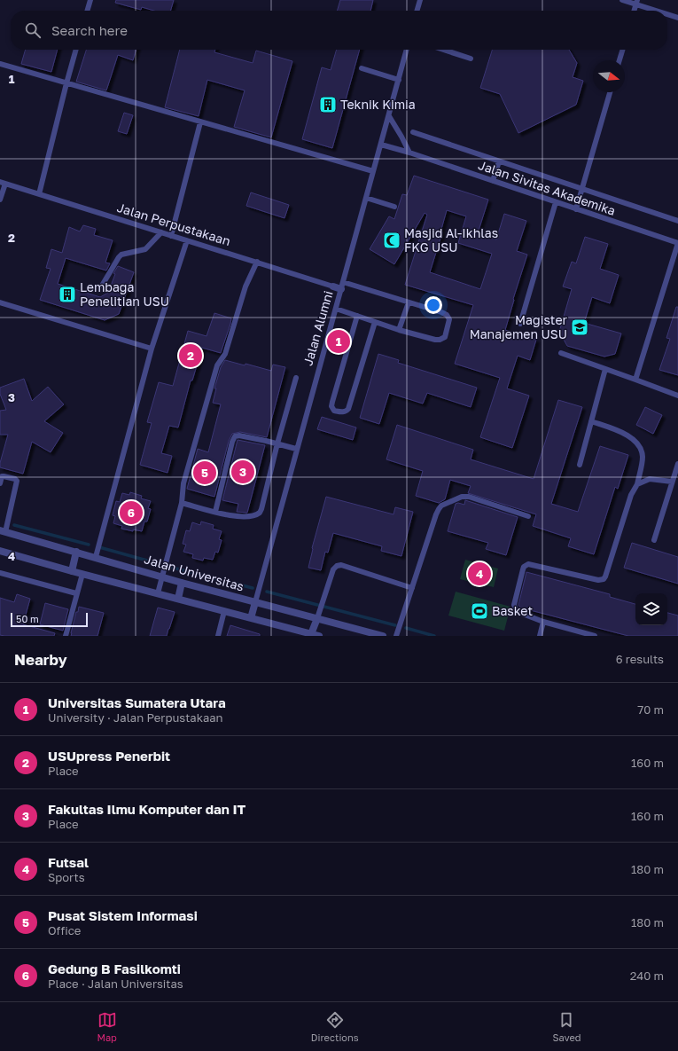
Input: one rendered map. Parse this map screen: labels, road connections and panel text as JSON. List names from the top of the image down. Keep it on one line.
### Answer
{"streets":{"street":["Jalan Perpustakaan","Jalan Alumni","Jalan Universitas"],"lane":["Jalan Sivitas Akademika"]},"crossings":[["Jalan Sivitas Akademika","Jalan Alumni"],["Jalan Perpustakaan","Jalan Alumni"],["Jalan Alumni","Jalan Universitas"]],"places":{"building":["Teknik Kimia","Lembaga Penelitian USU"],"mosque":["Masjid Al-Ikhlas FKG USU"],"school or university":["Magister Manajemen USU"],"sports":["Basket"]},"scale_bar":"50 m","north":"right","page":{"search":"Search here","pins":["1","2","3","5","6","4"],"scale":"50 m","heading":["Nearby","6 results"],"list":[{"mark":"1","name":"Universitas Sumatera Utara","note":"University · Jalan Perpustakaan","value":"70 m"},{"mark":"2","name":"USUpress Penerbit","note":"Place","value":"160 m"},{"mark":"3","name":"Fakultas Ilmu Komputer dan IT","note":"Place","value":"160 m"},{"mark":"4","name":"Futsal","note":"Sports","value":"180 m"},{"mark":"5","name":"Pusat Sistem Informasi","note":"Office","value":"180 m"},{"mark":"6","name":"Gedung B Fasilkomti","note":"Place · Jalan Universitas","value":"240 m"}],"nav":["Map","Directions","Saved"]},"grid":{"rows":["1","2","3","4"]}}
